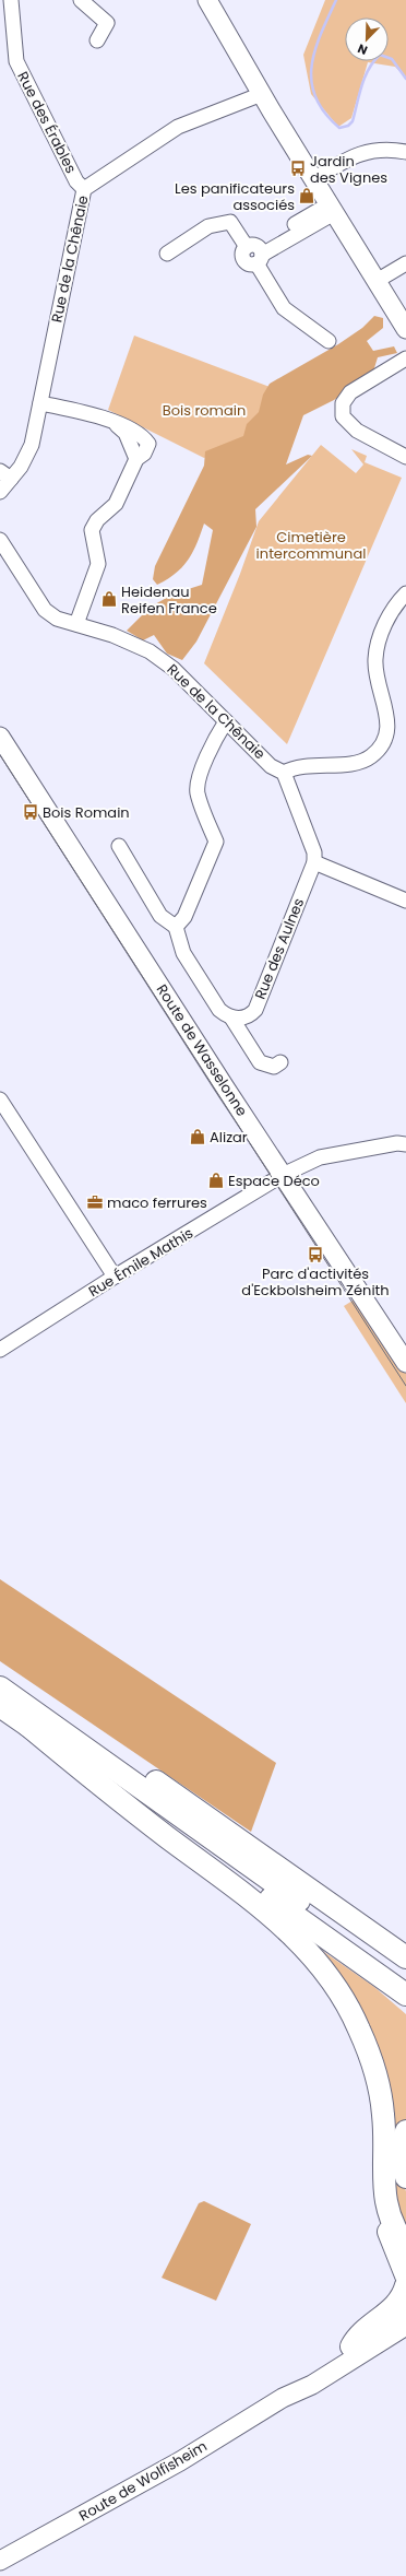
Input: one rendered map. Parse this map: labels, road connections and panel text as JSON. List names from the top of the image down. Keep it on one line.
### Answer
{"streets":{"main road":["Route de Wasselonne","Route de Wolfisheim"],"street":["Rue des Érables","Rue de la Chênaie","Rue des Aulnes","Rue Émile Mathis"]},"crossings":[["Rue des Érables","Rue de la Chênaie"],["Route de Wasselonne","Rue Émile Mathis"]],"parks":["Bois romain","Cimetière intercommunal"],"places":{"bus stop":["Jardin des Vignes","Bois Romain","Parc d'activités d'Eckbolsheim Zénith"],"shop":["Les panificateurs associés","Heidenau Reifen France","Alizar","Espace Déco"],"office":["maco ferrures"]},"north":"bottom left"}
